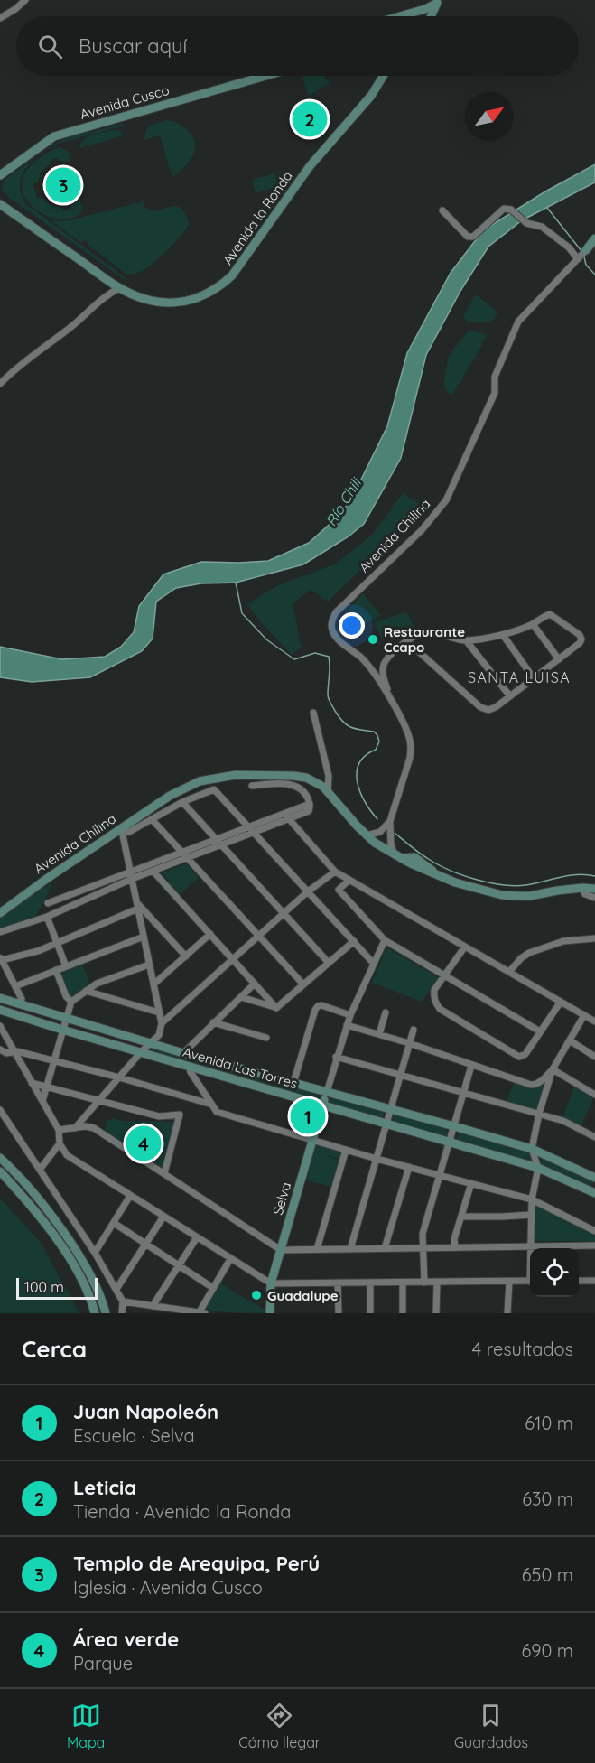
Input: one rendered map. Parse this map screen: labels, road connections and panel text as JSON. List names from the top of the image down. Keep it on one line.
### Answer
{"streets":{"street":["Avenida Cusco","Avenida la Ronda","Avenida Chilina","Avenida Las Torres","Selva"]},"crossings":[["Avenida Las Torres","Selva"]],"districts":["SANTA LUISA"],"water":["Río Chili"],"places":["Restaurante Ccapo","Guadalupe"],"scale_bar":"100 m","north":"top right","page":{"search":"Buscar aquí","pins":["2","3","1","4"],"scale":"100 m","heading":["Cerca","4 resultados"],"list":[{"mark":"1","name":"Juan Napoleón","note":"Escuela · Selva","value":"610 m"},{"mark":"2","name":"Leticia","note":"Tienda · Avenida la Ronda","value":"630 m"},{"mark":"3","name":"Templo de Arequipa, Perú","note":"Iglesia · Avenida Cusco","value":"650 m"},{"mark":"4","name":"Área verde","note":"Parque","value":"690 m"}],"nav":["Mapa","Cómo llegar","Guardados"]}}
